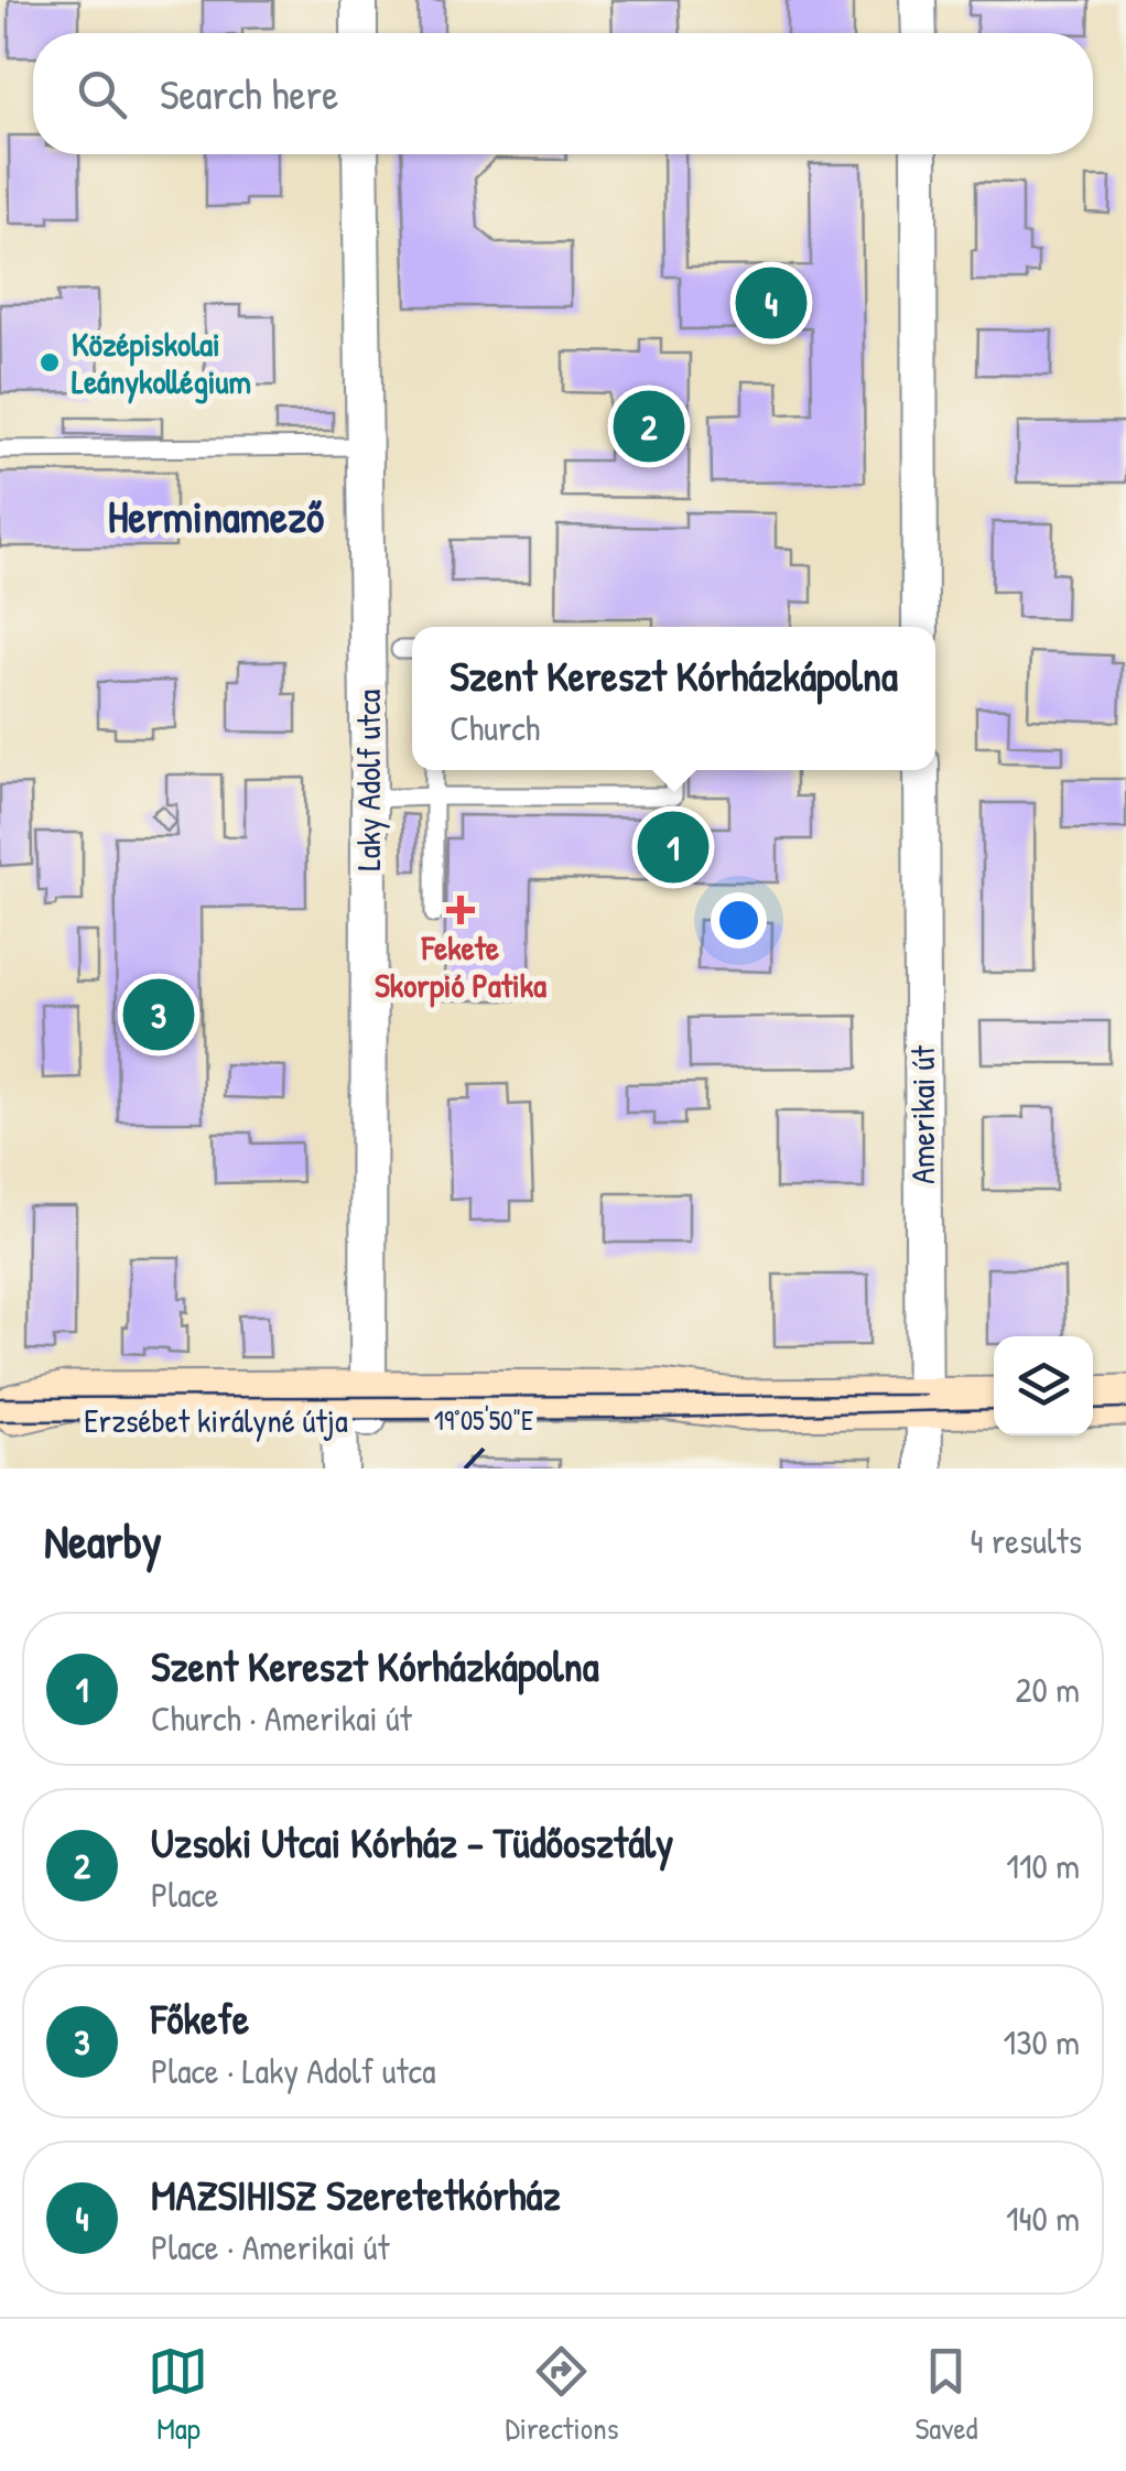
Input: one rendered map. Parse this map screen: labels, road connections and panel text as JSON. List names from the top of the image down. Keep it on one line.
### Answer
{"streets":{"street":["Laky Adolf utca","Amerikai út","Erzsébet királyné útja"]},"crossings":[["Laky Adolf utca","Erzsébet királyné útja"],["Amerikai út","Erzsébet királyné útja"]],"districts":["Herminamező"],"places":{"other":["Középiskolai Leánykollégium"],"health":["Fekete Skorpió Patika"]},"page":{"search":"Search here","pins":["4","2","1","3"],"popup":["Szent Kereszt Kórházkápolna","Church"],"heading":["Nearby","4 results"],"list":[{"mark":"1","name":"Szent Kereszt Kórházkápolna","note":"Church · Amerikai út","value":"20 m"},{"mark":"2","name":"Uzsoki Utcai Kórház - Tüdőosztály","note":"Place","value":"110 m"},{"mark":"3","name":"Főkefe","note":"Place · Laky Adolf utca","value":"130 m"},{"mark":"4","name":"MAZSIHISZ Szeretetkórház","note":"Place · Amerikai út","value":"140 m"}],"nav":["Map","Directions","Saved"]},"coordinates":["19°05'50\"E"]}
